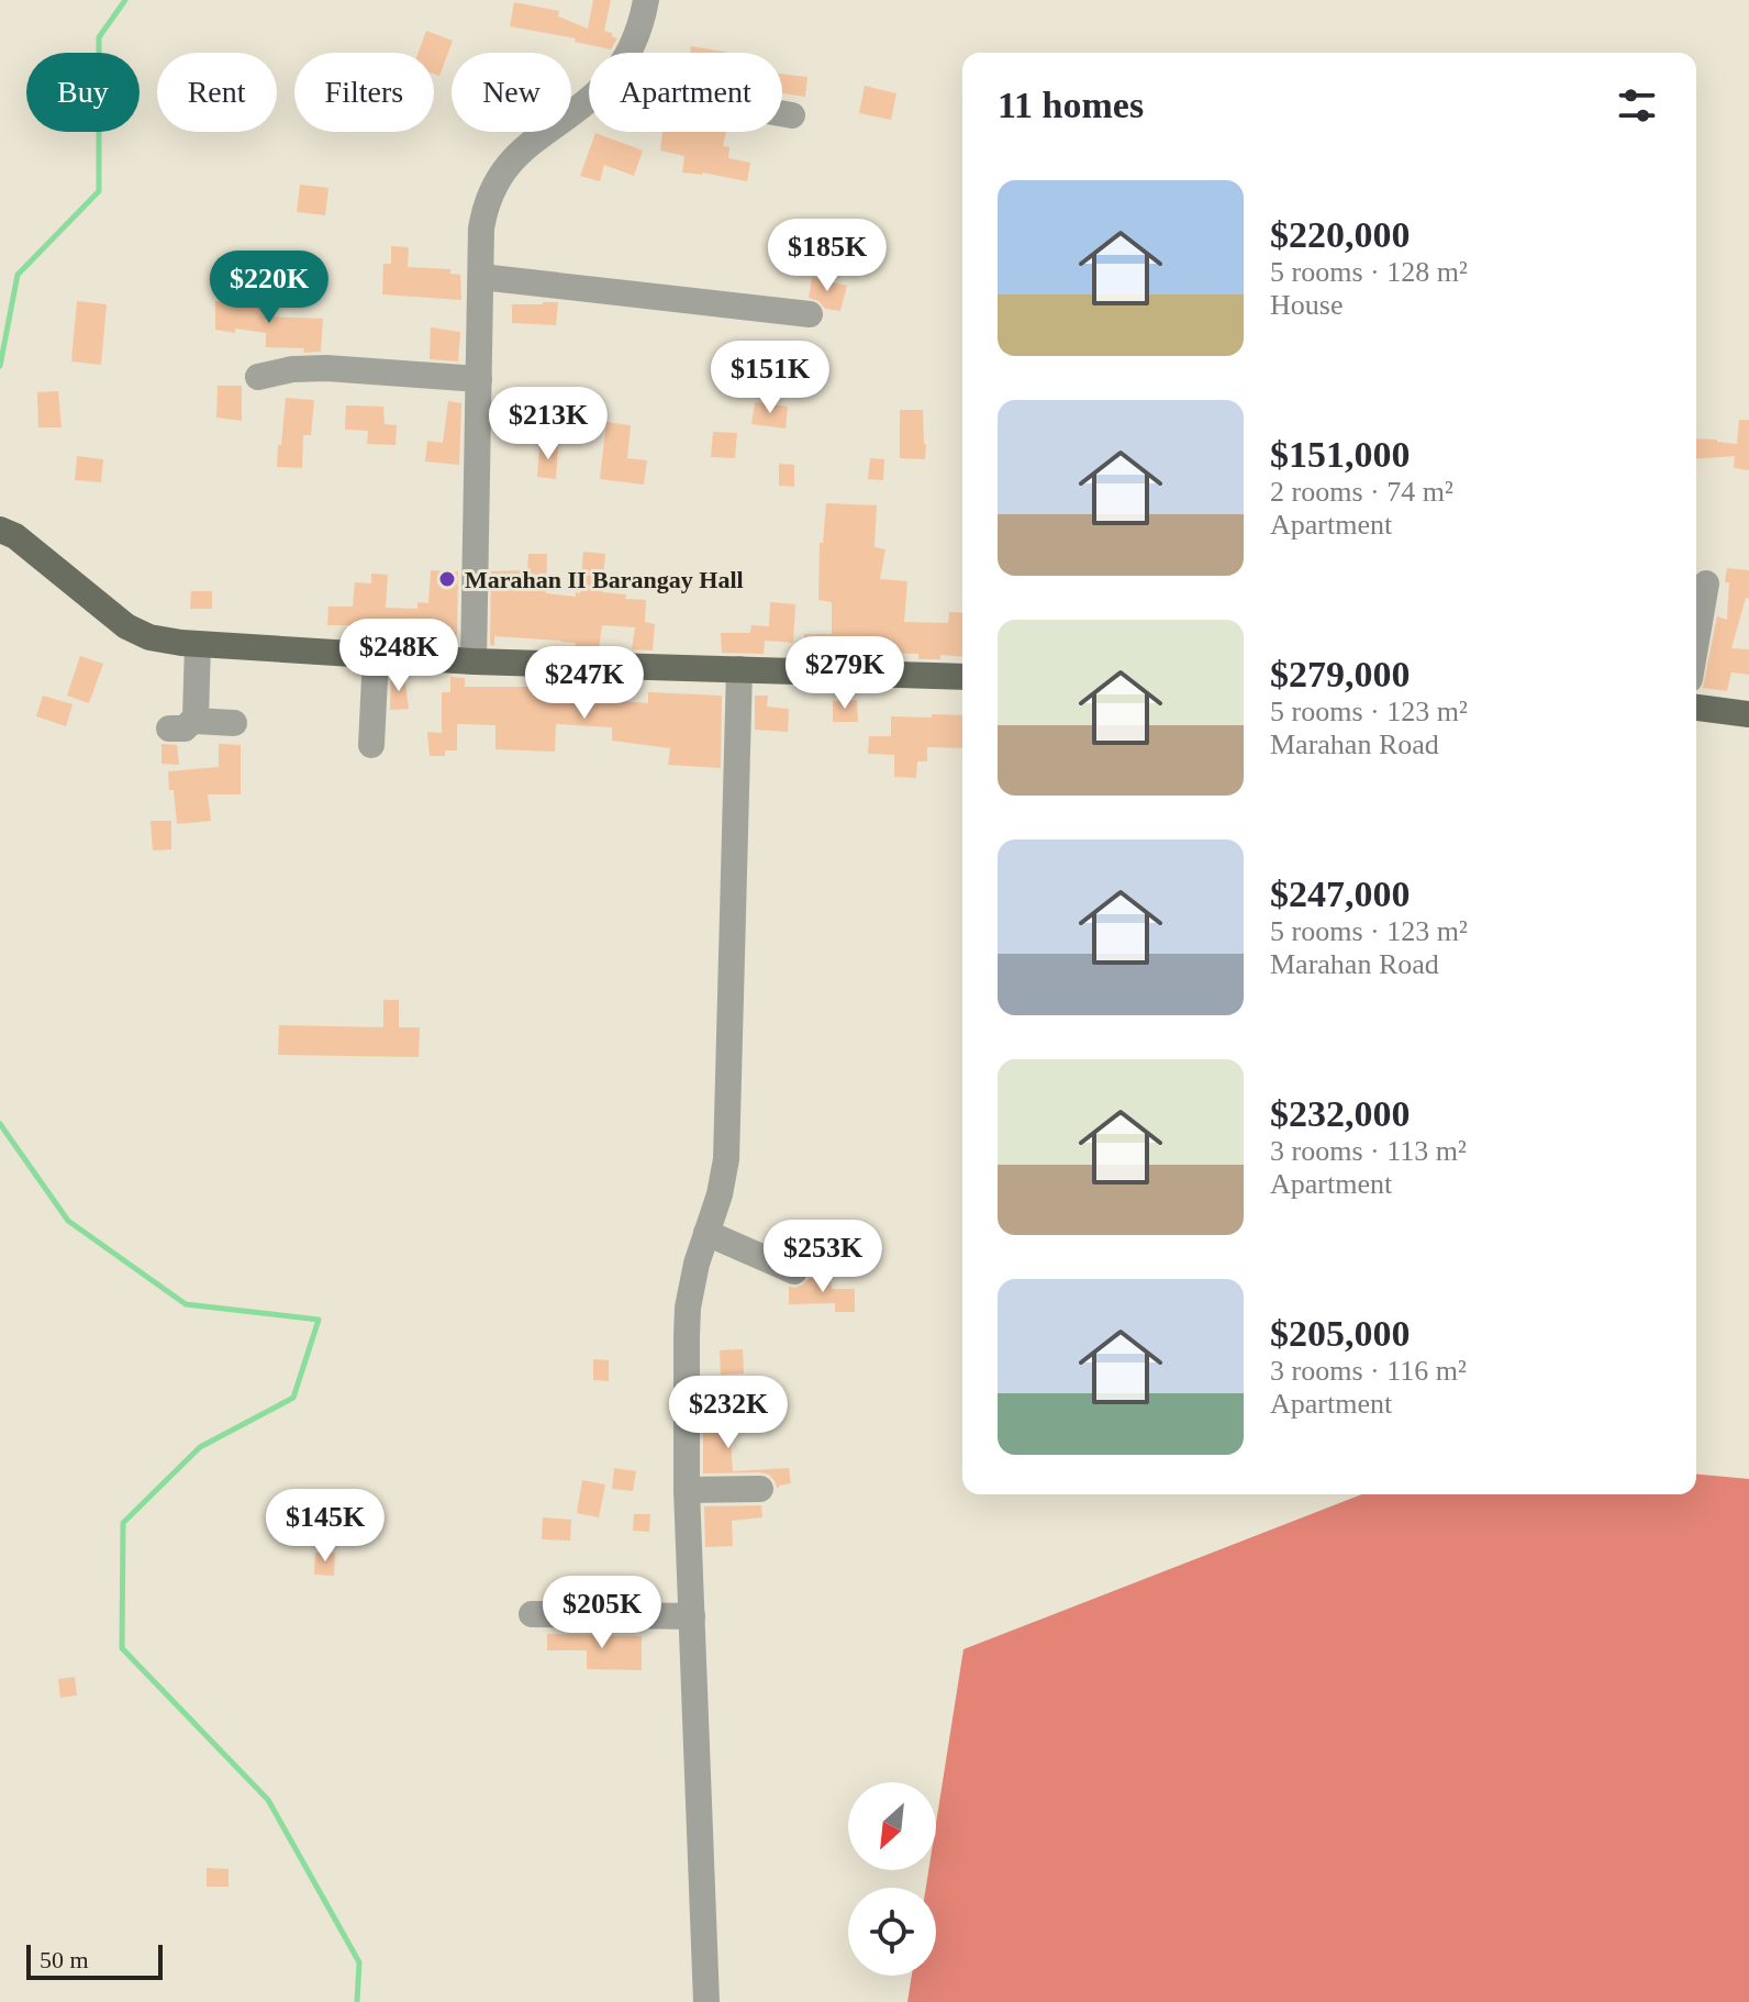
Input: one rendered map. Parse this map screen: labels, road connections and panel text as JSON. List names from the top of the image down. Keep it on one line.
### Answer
{"places":["Marahan II Barangay Hall"],"scale_bar":"50 m","north":"bottom left","page":{"chip":["Buy","Rent","Filters","New","Apartment"],"heading":"11 homes","list":[{"name":"$220,000","note":"5 rooms · 128 m² · House"},{"name":"$151,000","note":"2 rooms · 74 m² · Apartment"},{"name":"$279,000","note":"5 rooms · 123 m² · Marahan Road"},{"name":"$247,000","note":"5 rooms · 123 m² · Marahan Road"},{"name":"$232,000","note":"3 rooms · 113 m² · Apartment"},{"name":"$205,000","note":"3 rooms · 116 m² · Apartment"}],"price":["$185K","$220K","$151K","$213K","$248K","$279K","$247K","$253K","$232K","$145K","$205K"],"scale":"50 m"}}
